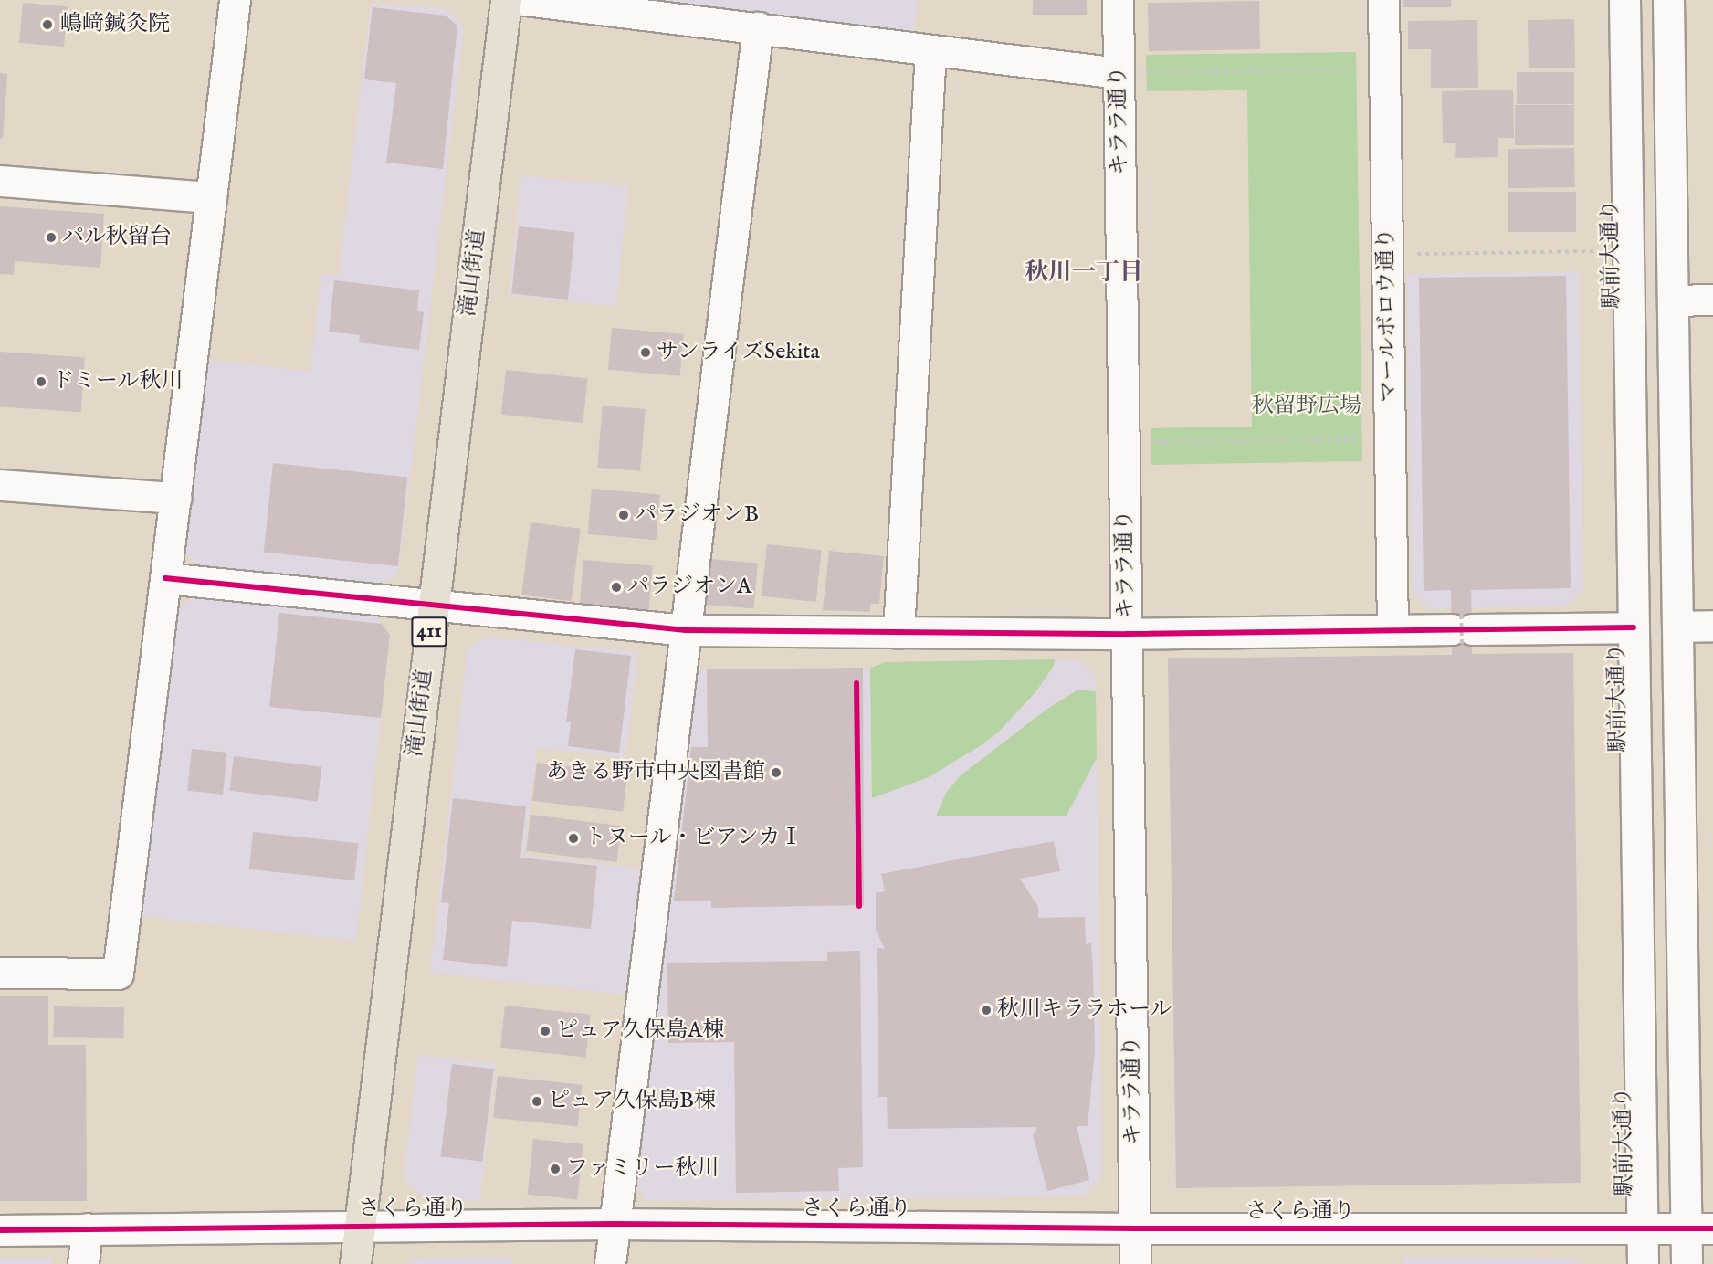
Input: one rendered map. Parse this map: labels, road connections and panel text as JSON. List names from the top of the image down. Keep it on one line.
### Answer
{"streets":{"highway":["滝山街道","411"],"street":["キララ通り","駅前大通り","マールボロウ通り","さくら通り"]},"crossings":[["キララ通り","さくら通り"],["駅前大通り","さくら通り"],["滝山街道","さくら通り"]],"districts":["秋川一丁目"],"parks":["秋留野広場"],"places":["嶋﨑鍼灸院","パル秋留台","サンライズSekita","ドミール秋川","パラジオンB","パラジオンA","あきる野市中央図書館","トヌール・ビアンカⅠ","秋川キララホール","ピュア久保島A棟","ピュア久保島B棟","ファミリー秋川"]}
